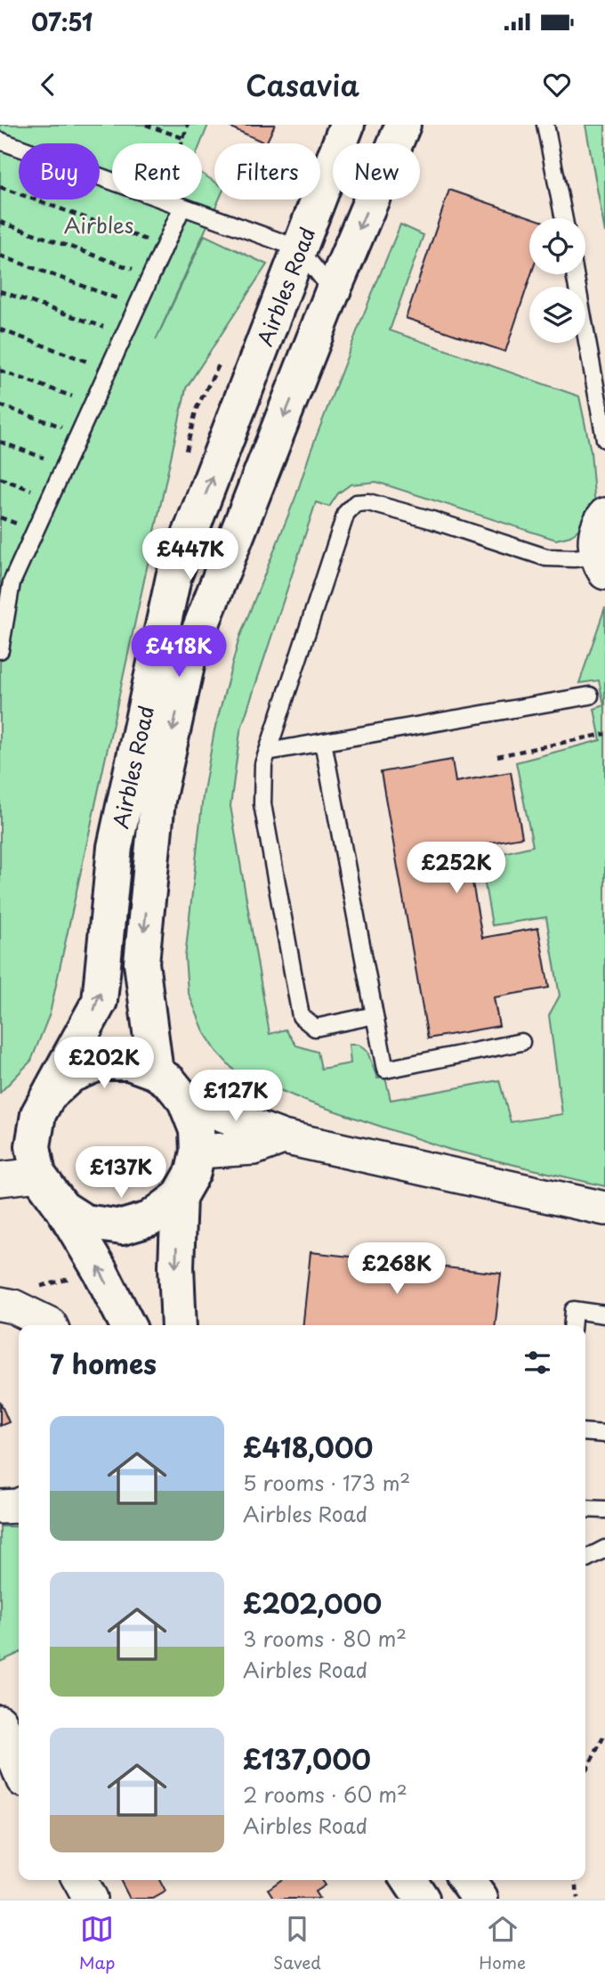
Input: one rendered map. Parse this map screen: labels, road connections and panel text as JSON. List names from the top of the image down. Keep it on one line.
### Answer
{"streets":{"main road":["Airbles Road"]},"parks":["Airbles"],"page":{"status":"07:51","header":"Casavia","chip":["Buy","Rent","Filters","New"],"price":["£447K","£418K","£252K","£202K","£127K","£137K","£268K"],"heading":"7 homes","list":[{"name":"£418,000","note":"5 rooms · 173 m² · Airbles Road"},{"name":"£202,000","note":"3 rooms · 80 m² · Airbles Road"},{"name":"£137,000","note":"2 rooms · 60 m² · Airbles Road"}],"tabs":["Map","Saved","Home"]}}
